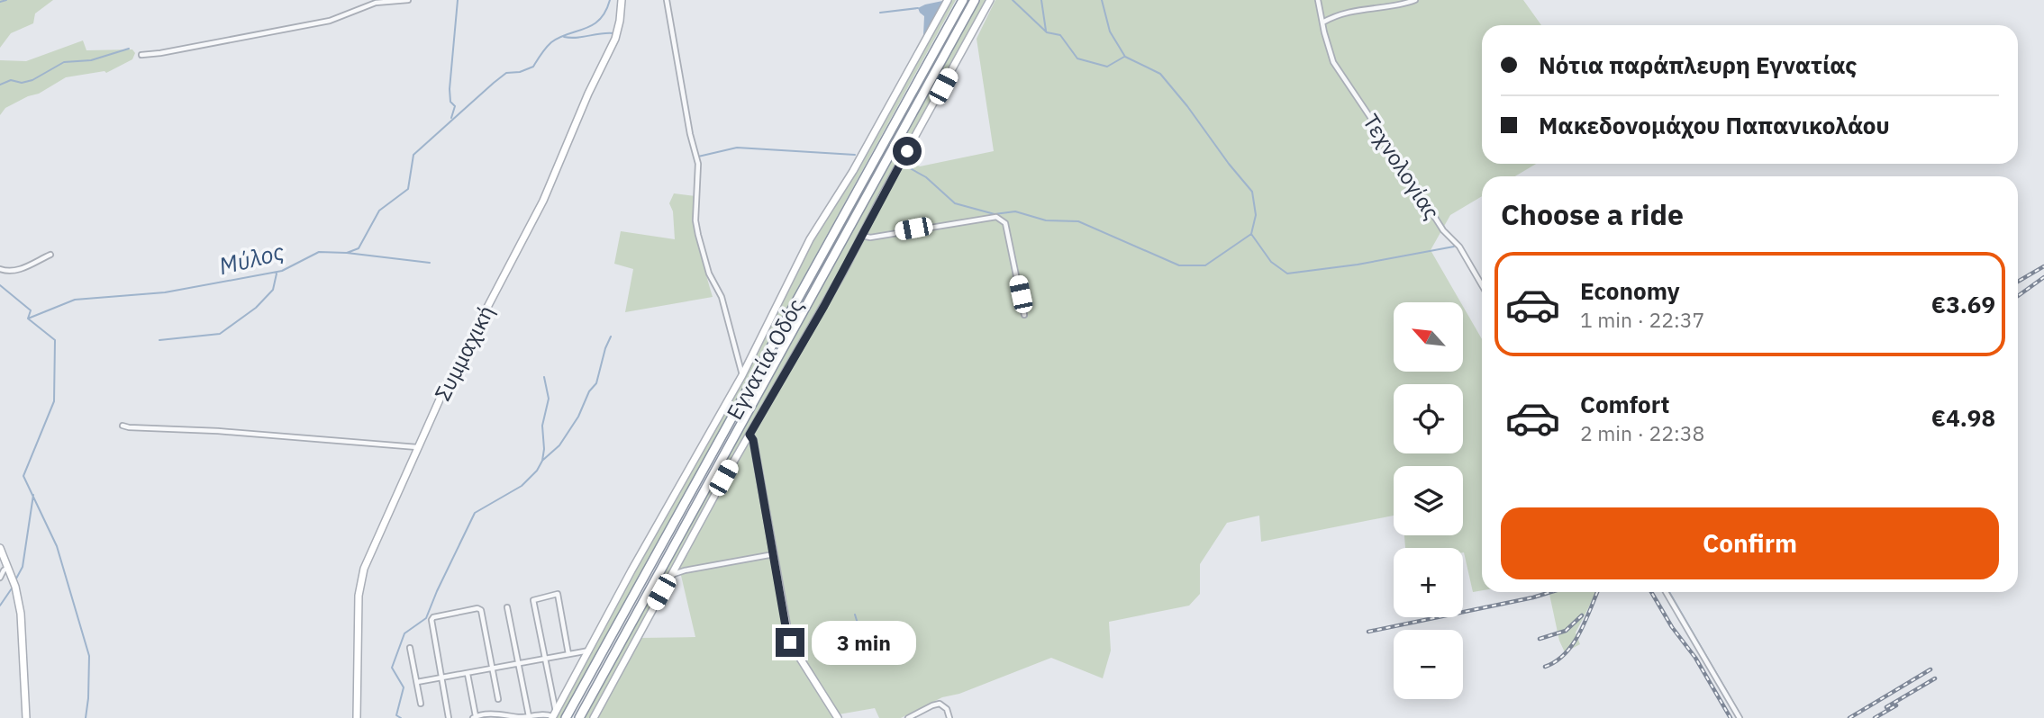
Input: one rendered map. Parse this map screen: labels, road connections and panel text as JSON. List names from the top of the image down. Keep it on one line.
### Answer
{"streets":{"highway":["Εγνατία Οδός"],"street":["Τεχνολογίας","Συμμαχική"]},"water":["Μύλος"],"north":"top left","page":{"banner":["Νότια παράπλευρη Εγνατίας","Μακεδονομάχου Παπανικολάου"],"heading":"Choose a ride","list":[{"name":"Economy","note":"1 min · 22:37","value":"€3.69"},{"name":"Comfort","note":"2 min · 22:38","value":"€4.98"}],"map_buttons":["+","−"],"buttons":"Confirm","bubble":"3 min"}}
